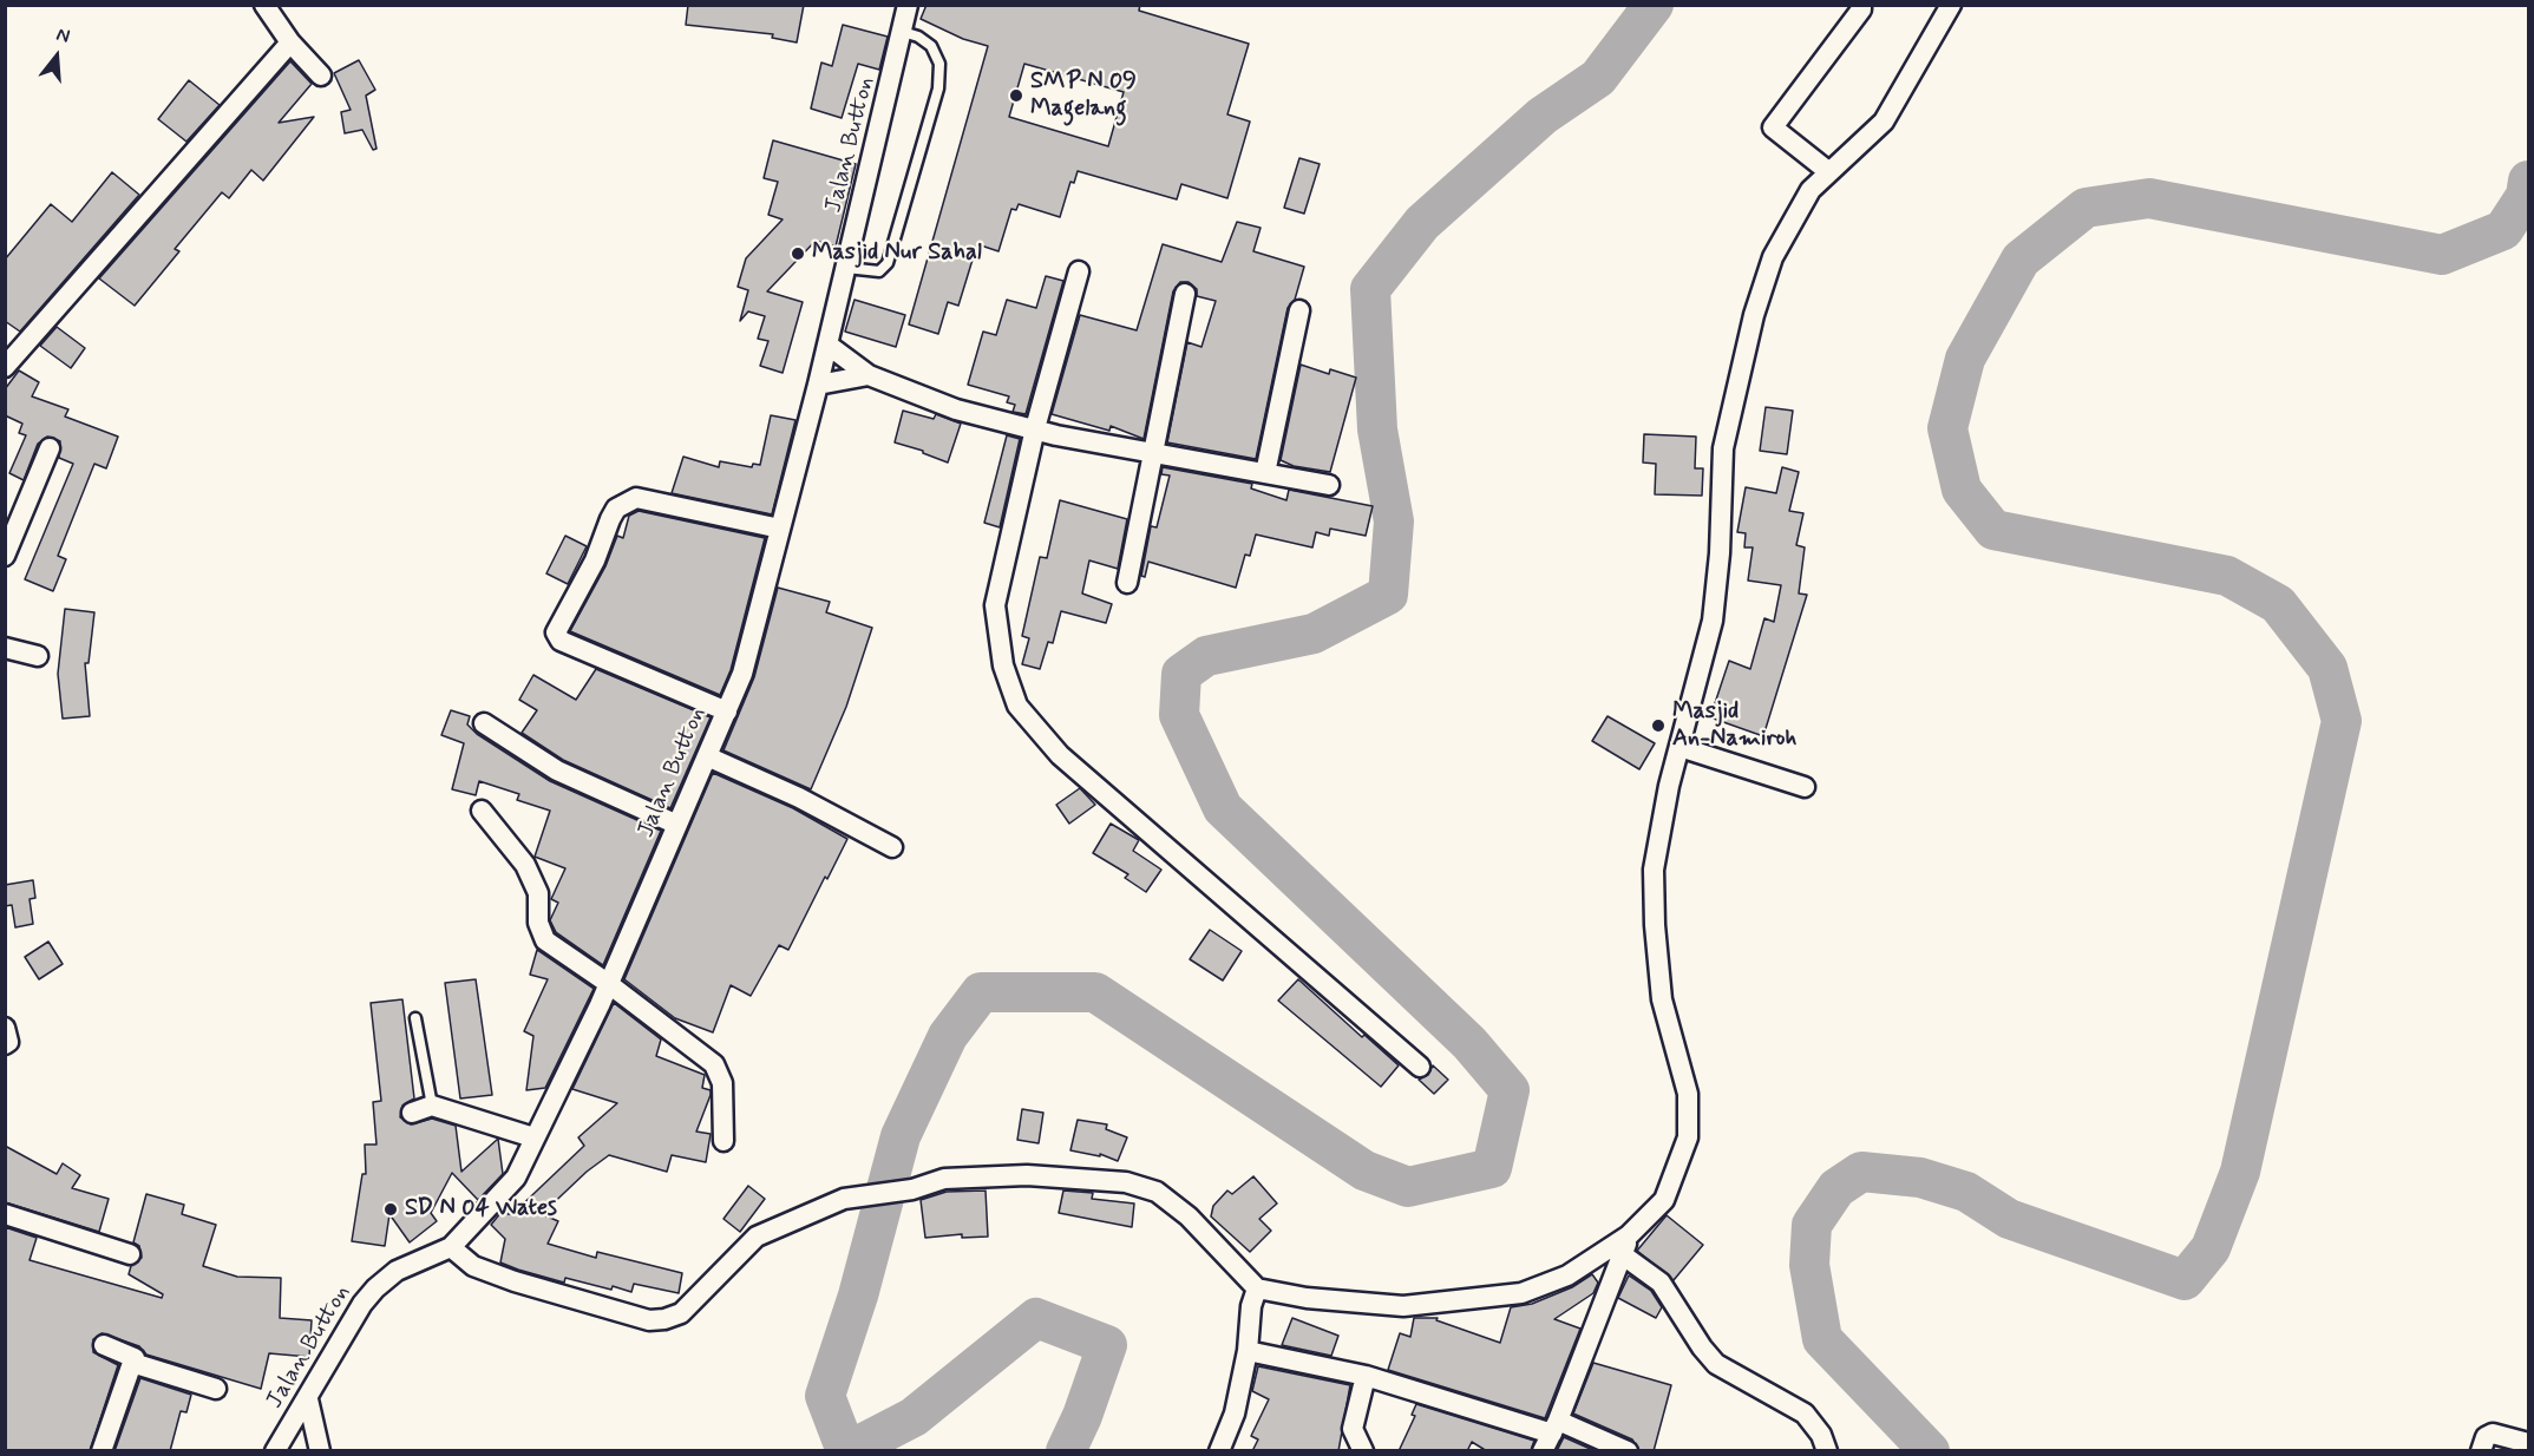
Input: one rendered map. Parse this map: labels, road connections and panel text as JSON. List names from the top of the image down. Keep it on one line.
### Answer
{"streets":{"street":["Jalan Button"]},"places":["SMP N 09 Magelang","Masjid Nur Sahal","Masjid An-Namiroh","SD N 04 Wates"],"north":"top"}
